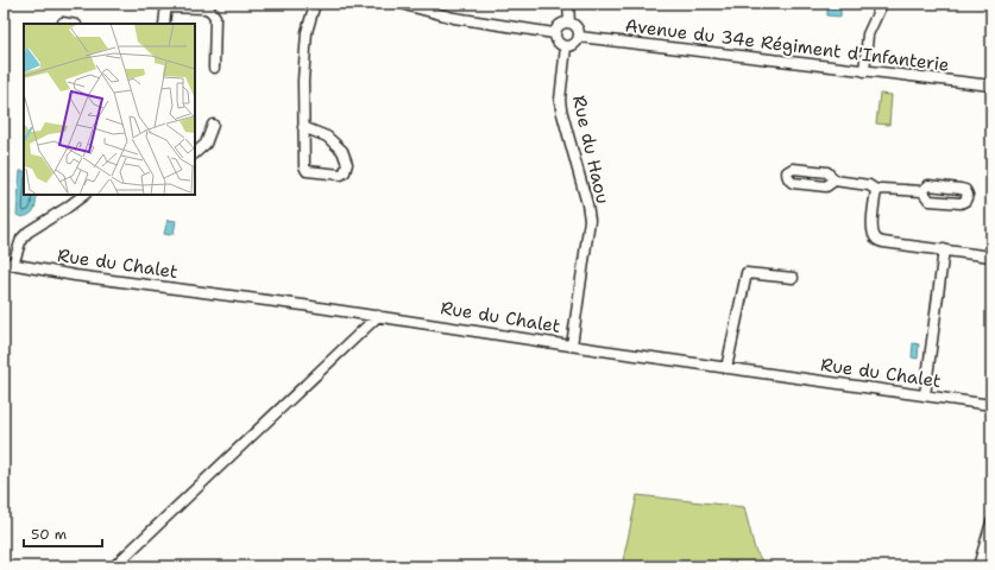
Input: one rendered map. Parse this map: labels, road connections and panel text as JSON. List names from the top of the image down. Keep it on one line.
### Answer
{"streets":{"street":["Avenue du 34e Régiment d'Infanterie","Rue du Haou","Rue du Chalet"]},"crossings":[["Avenue du 34e Régiment d'Infanterie","Rue du Haou"],["Rue du Haou","Rue du Chalet"]],"scale_bar":"50 m"}
